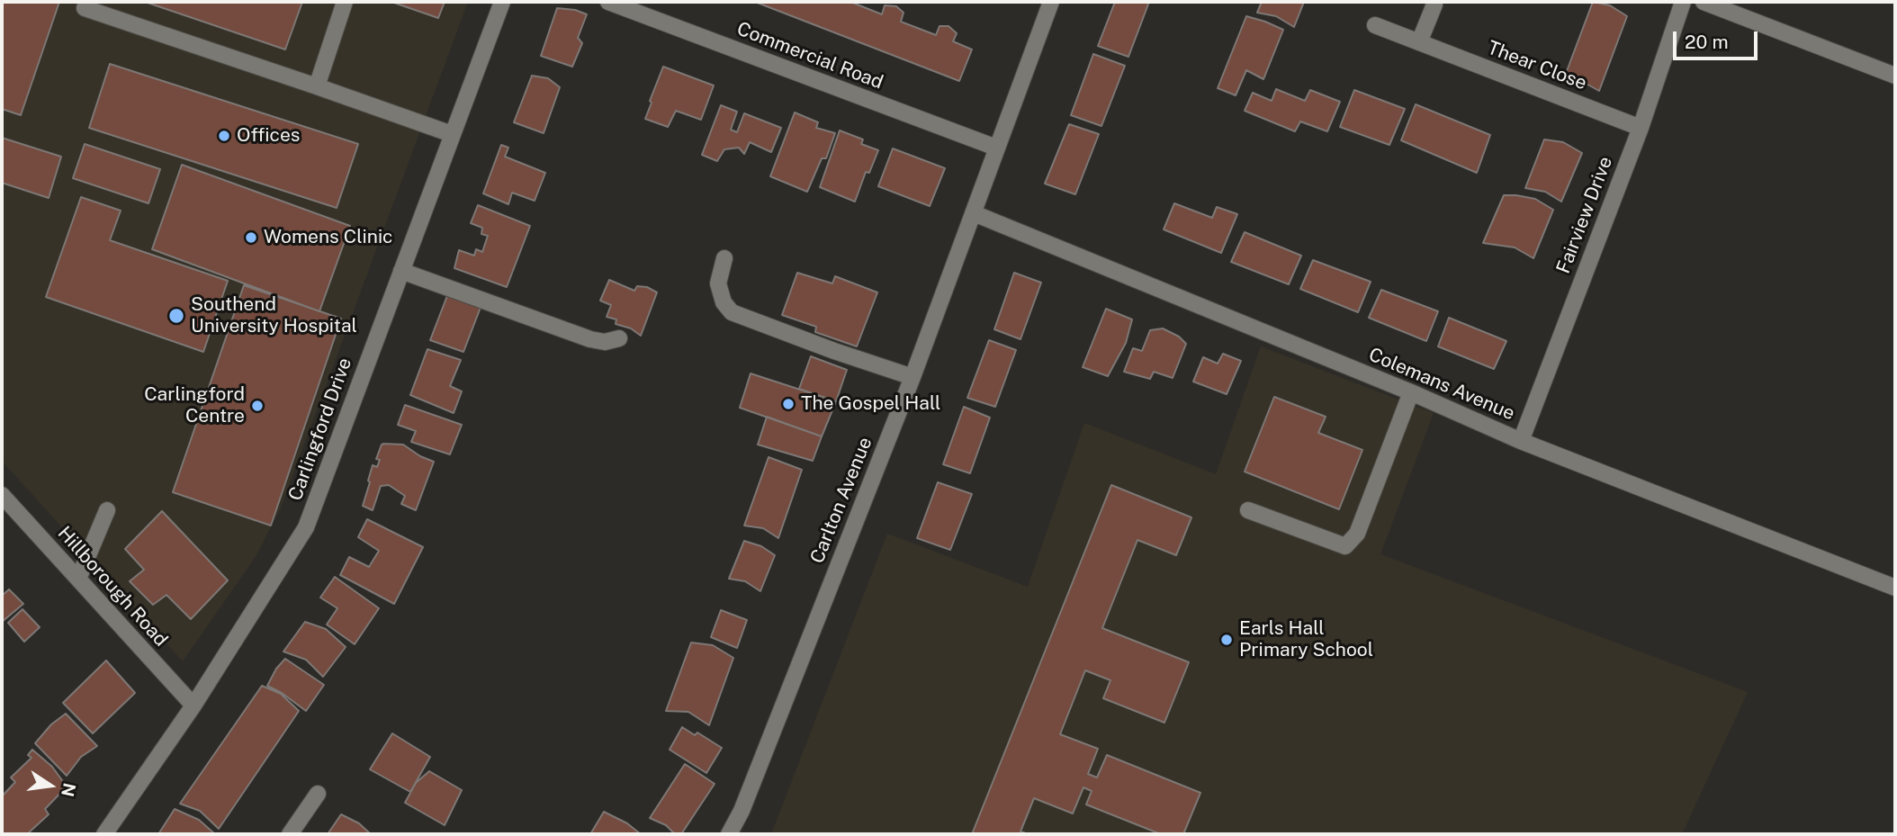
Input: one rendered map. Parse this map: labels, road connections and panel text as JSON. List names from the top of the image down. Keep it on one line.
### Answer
{"streets":{"street":["Commercial Road","Thear Close","Fairview Drive","Colemans Avenue","Carlingford Drive","Carlton Avenue","Hillborough Road"]},"crossings":[["Commercial Road","Carlton Avenue"],["Thear Close","Fairview Drive"],["Fairview Drive","Colemans Avenue"],["Colemans Avenue","Carlton Avenue"],["Carlingford Drive","Hillborough Road"]],"places":["Offices","Womens Clinic","Southend University Hospital","The Gospel Hall","Carlingford Centre","Earls Hall Primary School"],"scale_bar":"20 m","north":"right"}
